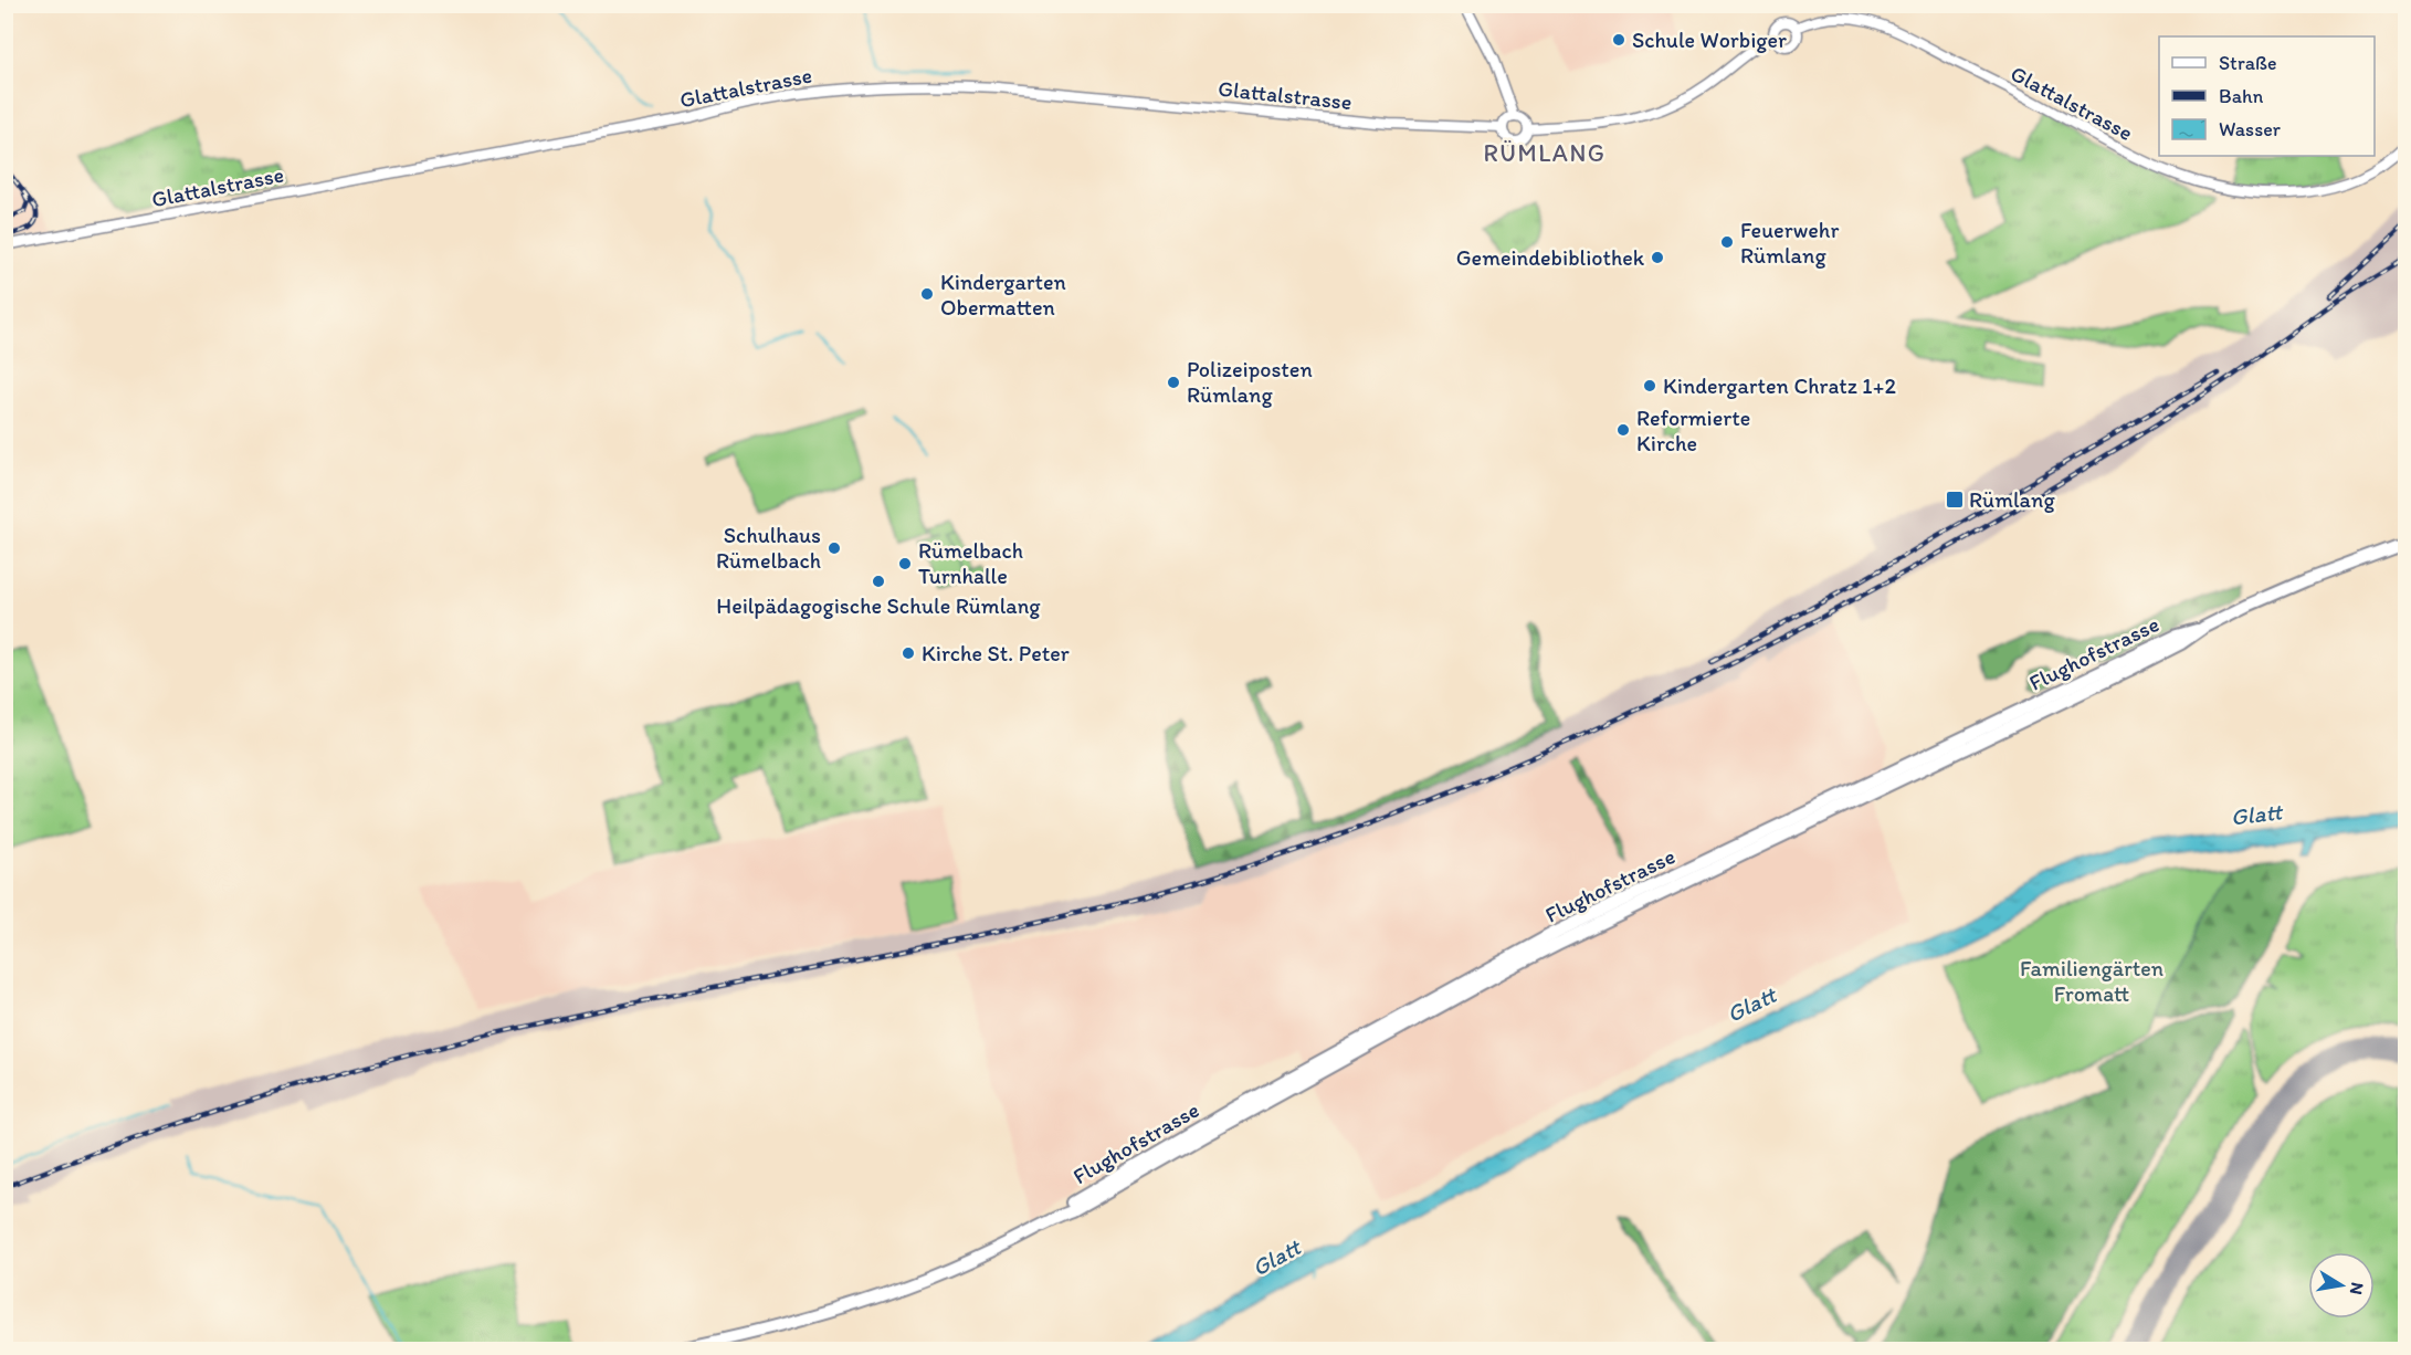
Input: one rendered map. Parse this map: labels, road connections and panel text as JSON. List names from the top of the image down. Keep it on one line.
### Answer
{"streets":{"main road":["Flughofstrasse"],"street":["Glattalstrasse"]},"districts":["RÜMLANG"],"water":["Glatt"],"parks":["Familiengärten Fromatt"],"places":{"other":["Schule Worbiger","Feuerwehr Rümlang","Gemeindebibliothek","Kindergarten Obermatten","Polizeiposten Rümlang","Kindergarten Chratz 1+2","Reformierte Kirche","Schulhaus Rümelbach","Rümelbach Turnhalle","Heilpädagogische Schule Rümlang","Kirche St. Peter"],"transit":["Rümlang"]},"legend":["Straße","Bahn","Wasser"],"north":"right"}
